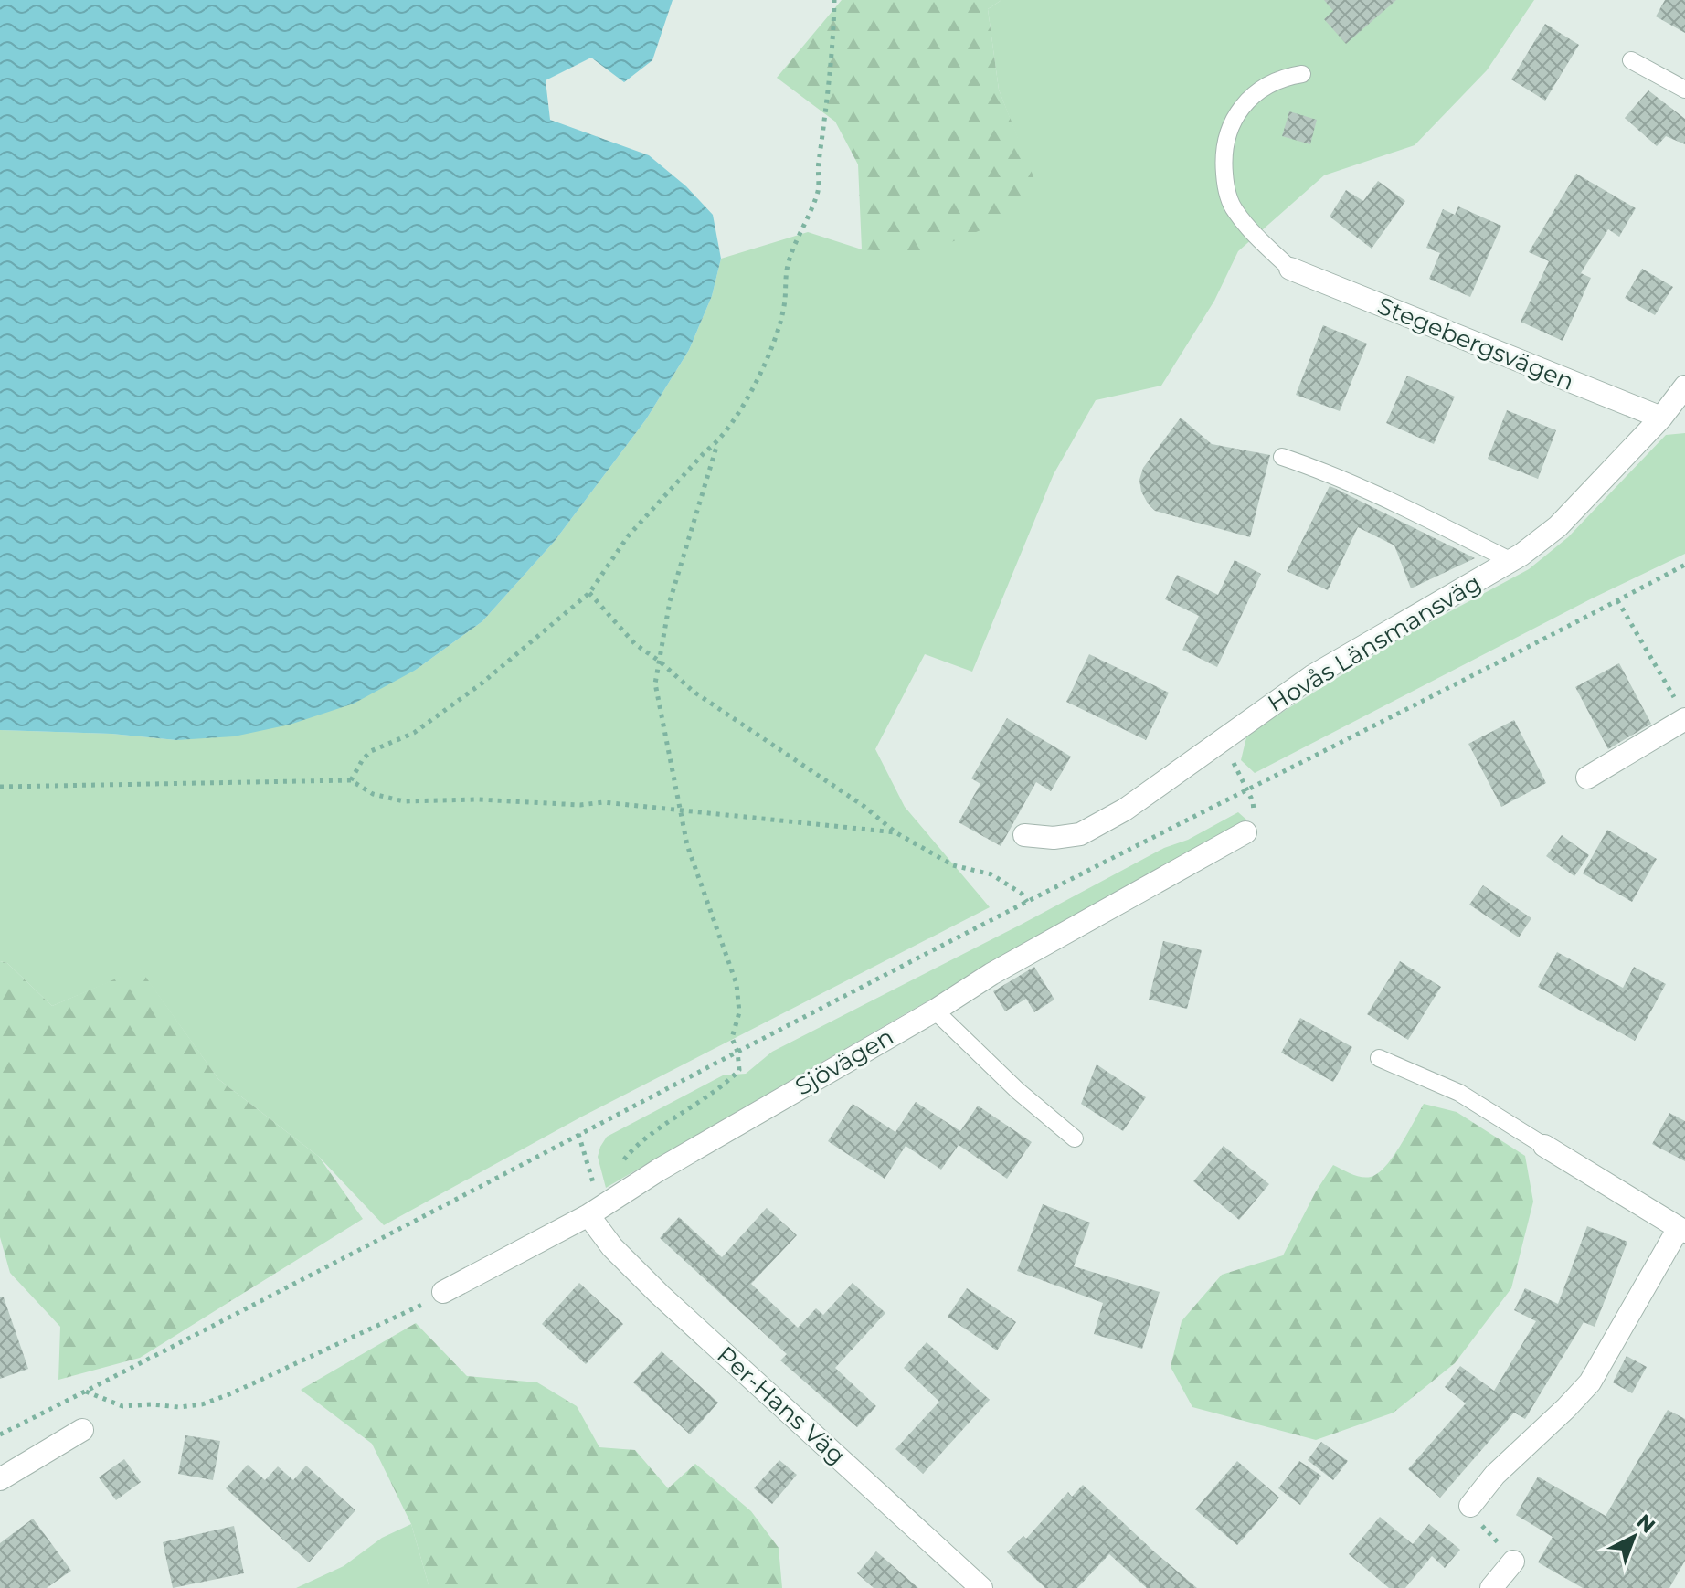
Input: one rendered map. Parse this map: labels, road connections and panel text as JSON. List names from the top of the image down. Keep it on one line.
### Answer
{"streets":{"street":["Stegebergsvägen","Hovås Länsmansväg","Sjövägen","Per-Hans Väg"]},"crossings":[["Stegebergsvägen","Hovås Länsmansväg"],["Sjövägen","Per-Hans Väg"]],"north":"top right"}
